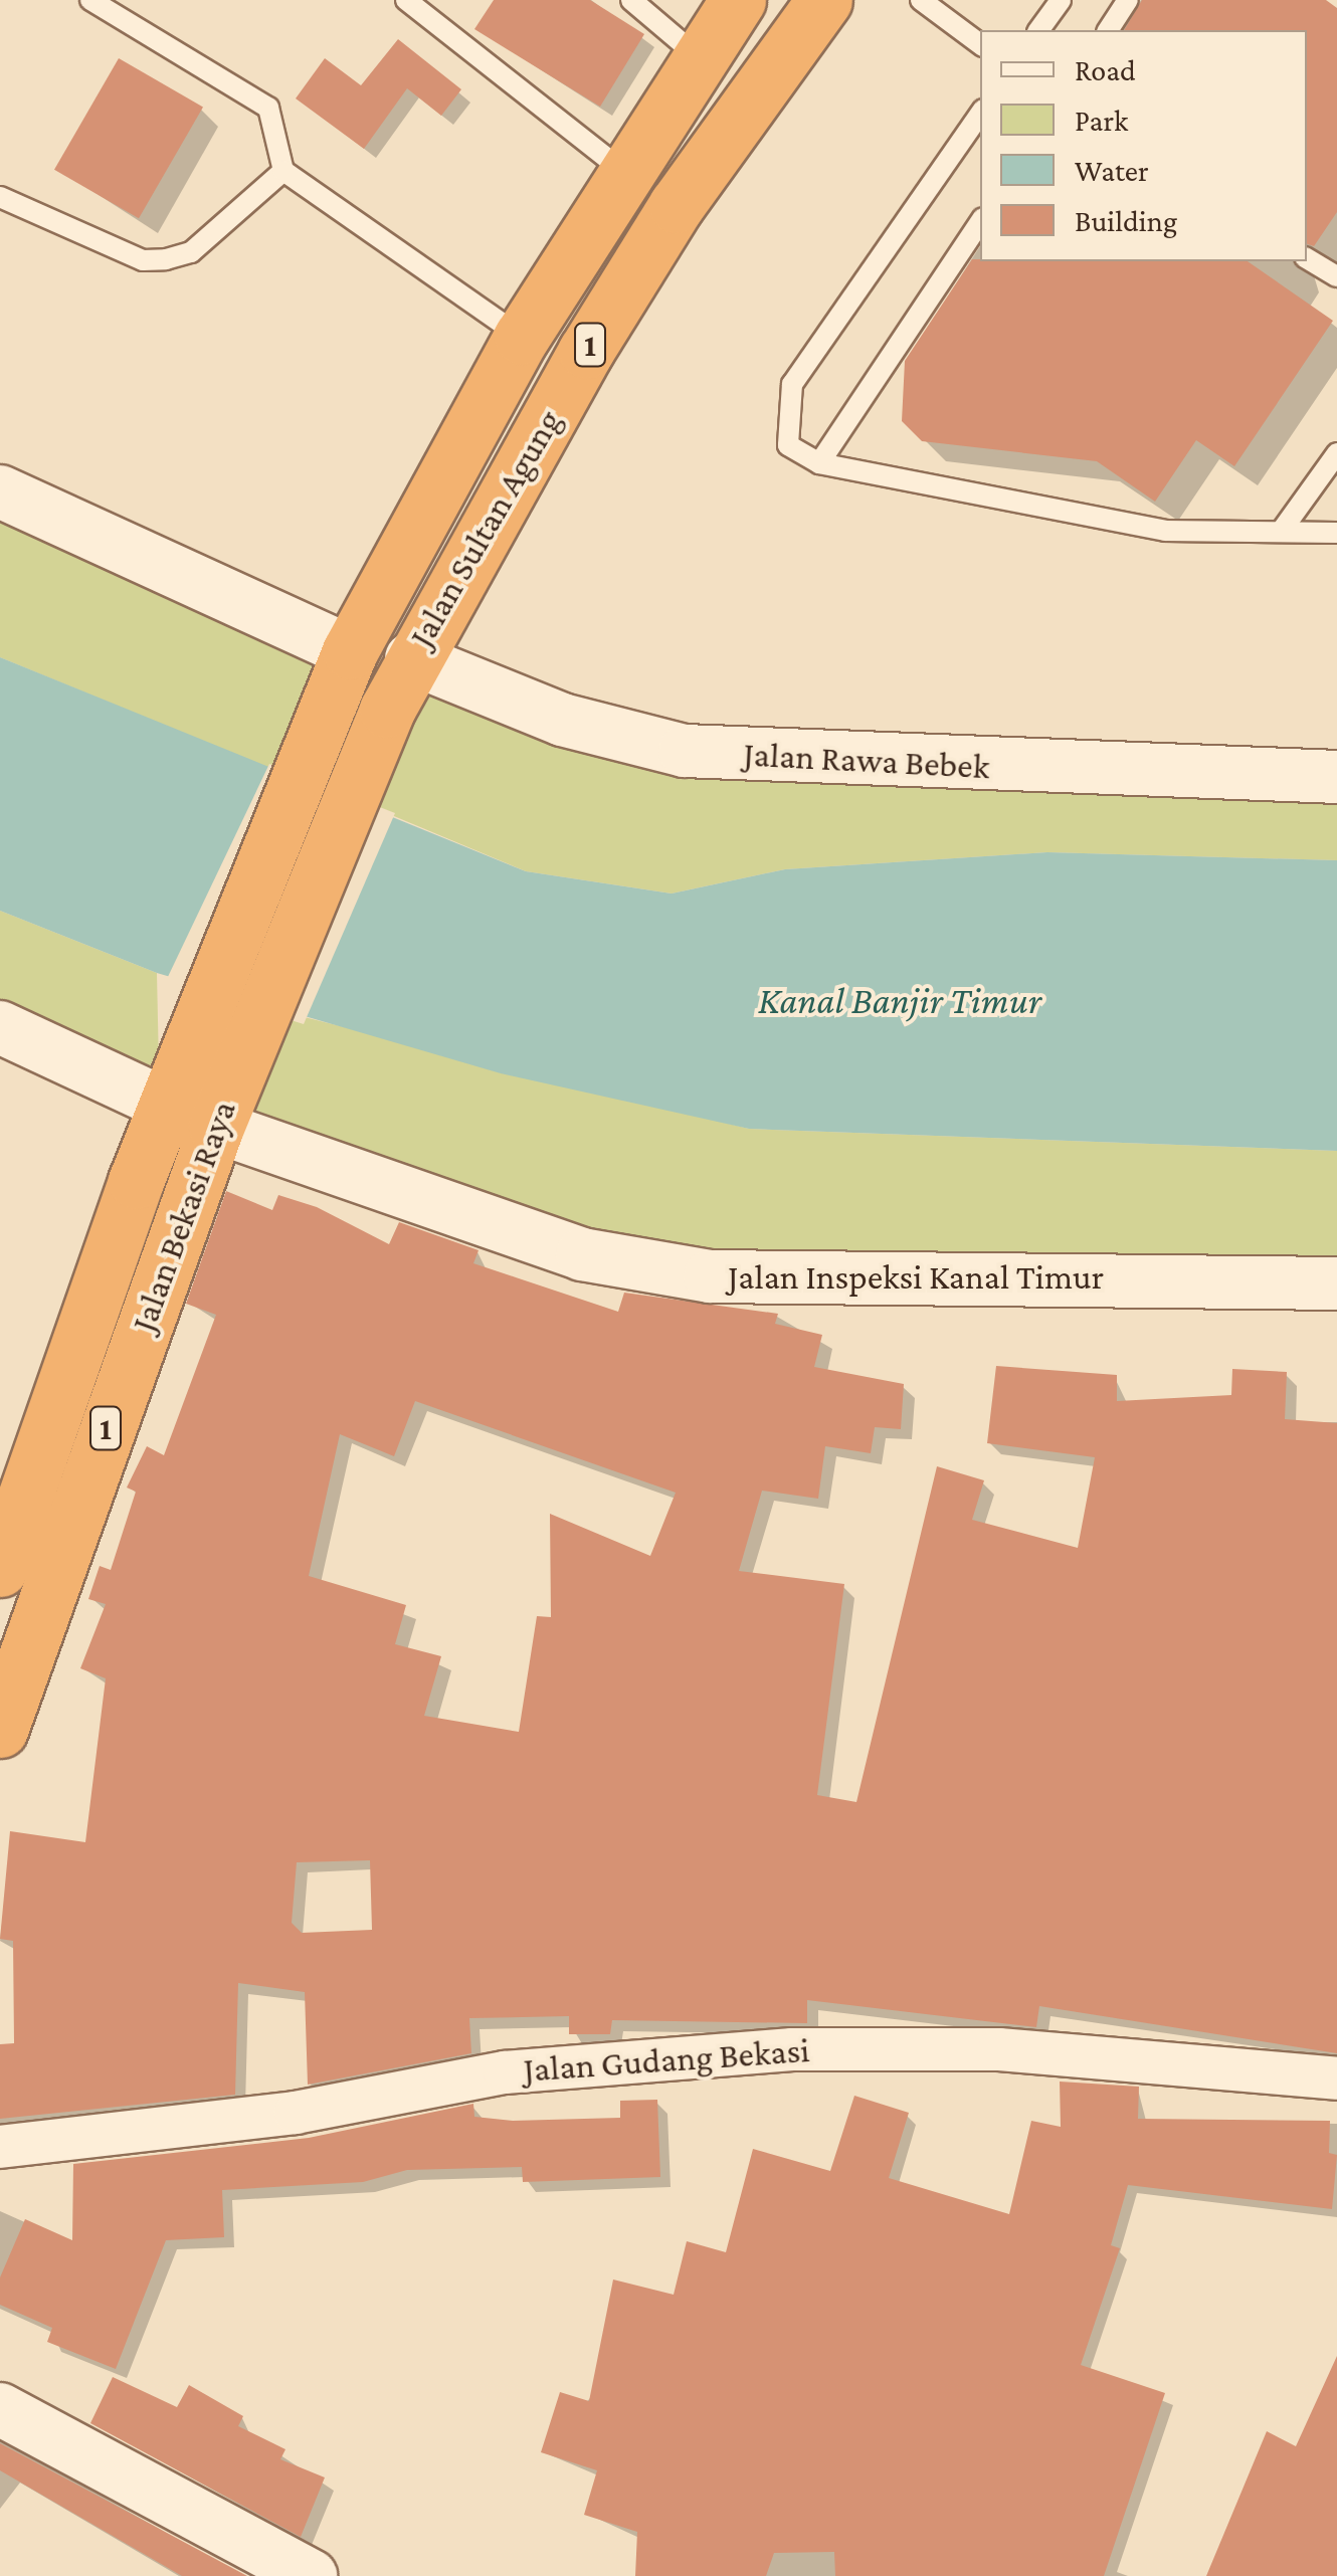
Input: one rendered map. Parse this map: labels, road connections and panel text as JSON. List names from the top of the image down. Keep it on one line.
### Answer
{"streets":{"highway":["1","Jalan Sultan Agung","Jalan Bekasi Raya"],"street":["Jalan Rawa Bebek","Jalan Inspeksi Kanal Timur","Jalan Gudang Bekasi"]},"crossings":[["Jalan Sultan Agung","Jalan Rawa Bebek"],["Jalan Sultan Agung","Jalan Bekasi Raya"],["Jalan Bekasi Raya","Jalan Inspeksi Kanal Timur"]],"water":["Kanal Banjir Timur"],"legend":["Road","Park","Water","Building"]}
